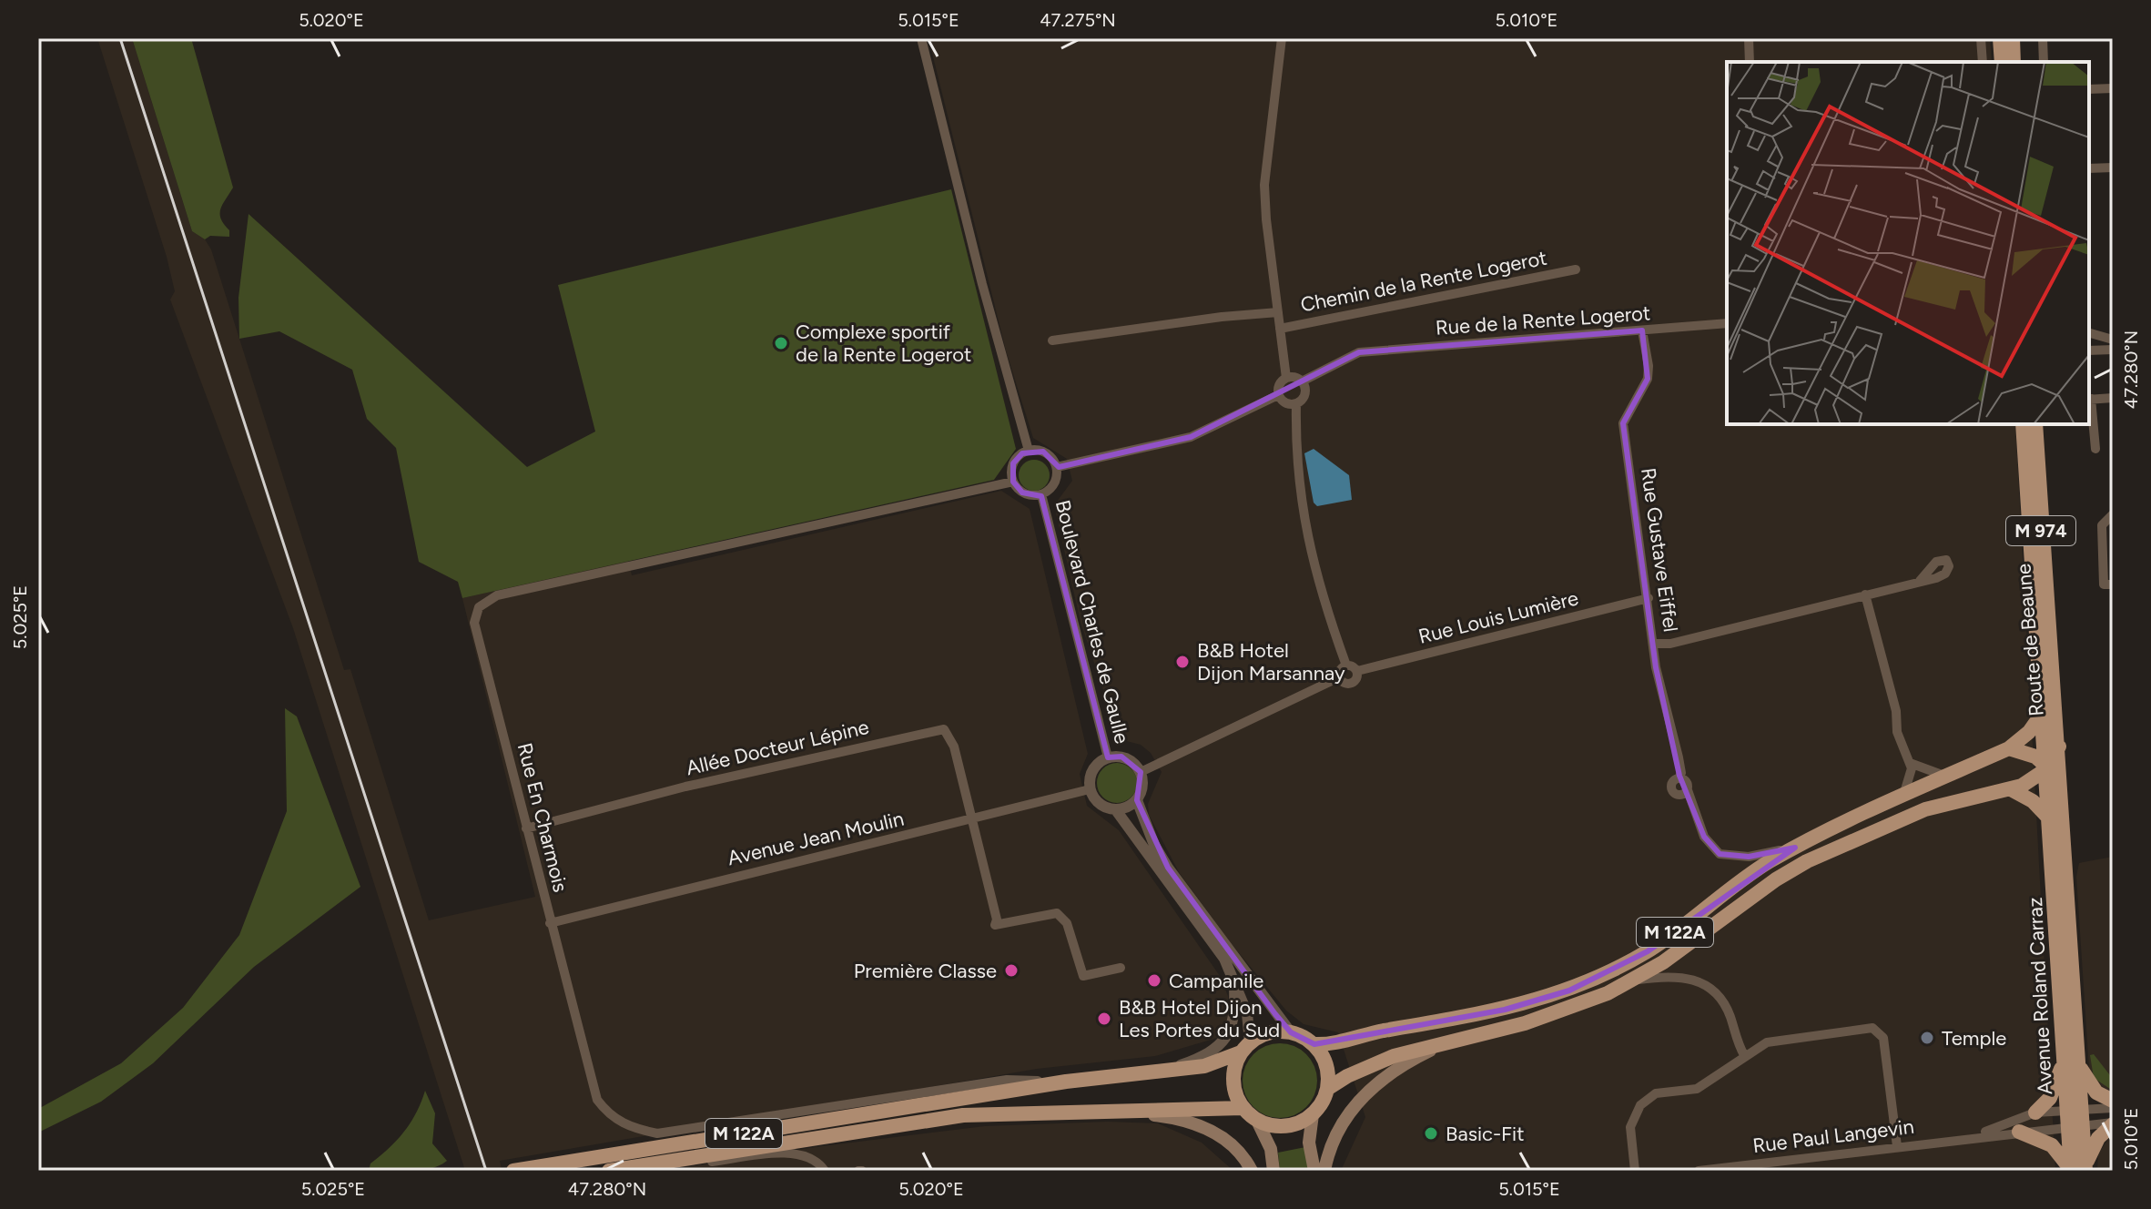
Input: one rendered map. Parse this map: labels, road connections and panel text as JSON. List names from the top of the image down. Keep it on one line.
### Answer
{"streets":{"main road":["M 974","Route de Beaune","M 122A","Avenue Roland Carraz"],"street":["Chemin de la Rente Logerot","Rue de la Rente Logerot","Rue Gustave Eiffel","Rue Louis Lumière","Boulevard Charles de Gaulle","Allée Docteur Lépine","Rue En Charmois","Avenue Jean Moulin","Rue Paul Langevin"]},"crossings":[["Rue de la Rente Logerot","Rue Gustave Eiffel"],["Rue Gustave Eiffel","Rue Louis Lumière"],["Boulevard Charles de Gaulle","Rue En Charmois"],["Boulevard Charles de Gaulle","Avenue Jean Moulin"],["Route de Beaune","M 122A"],["Route de Beaune","Avenue Roland Carraz"],["Allée Docteur Lépine","Rue En Charmois"],["Allée Docteur Lépine","Avenue Jean Moulin"],["Rue En Charmois","Avenue Jean Moulin"],["Rue En Charmois","M 122A"],["Avenue Roland Carraz","Rue Paul Langevin"]],"places":["Complexe sportif de la Rente Logerot","B&B Hotel Dijon Marsannay","Première Classe","Campanile","B&B Hotel Dijon Les Portes du Sud","Temple","Basic-Fit"],"coordinates":["5.020°E","5.015°E","47.275°N","5.010°E","47.280°N","5.025°E"]}
